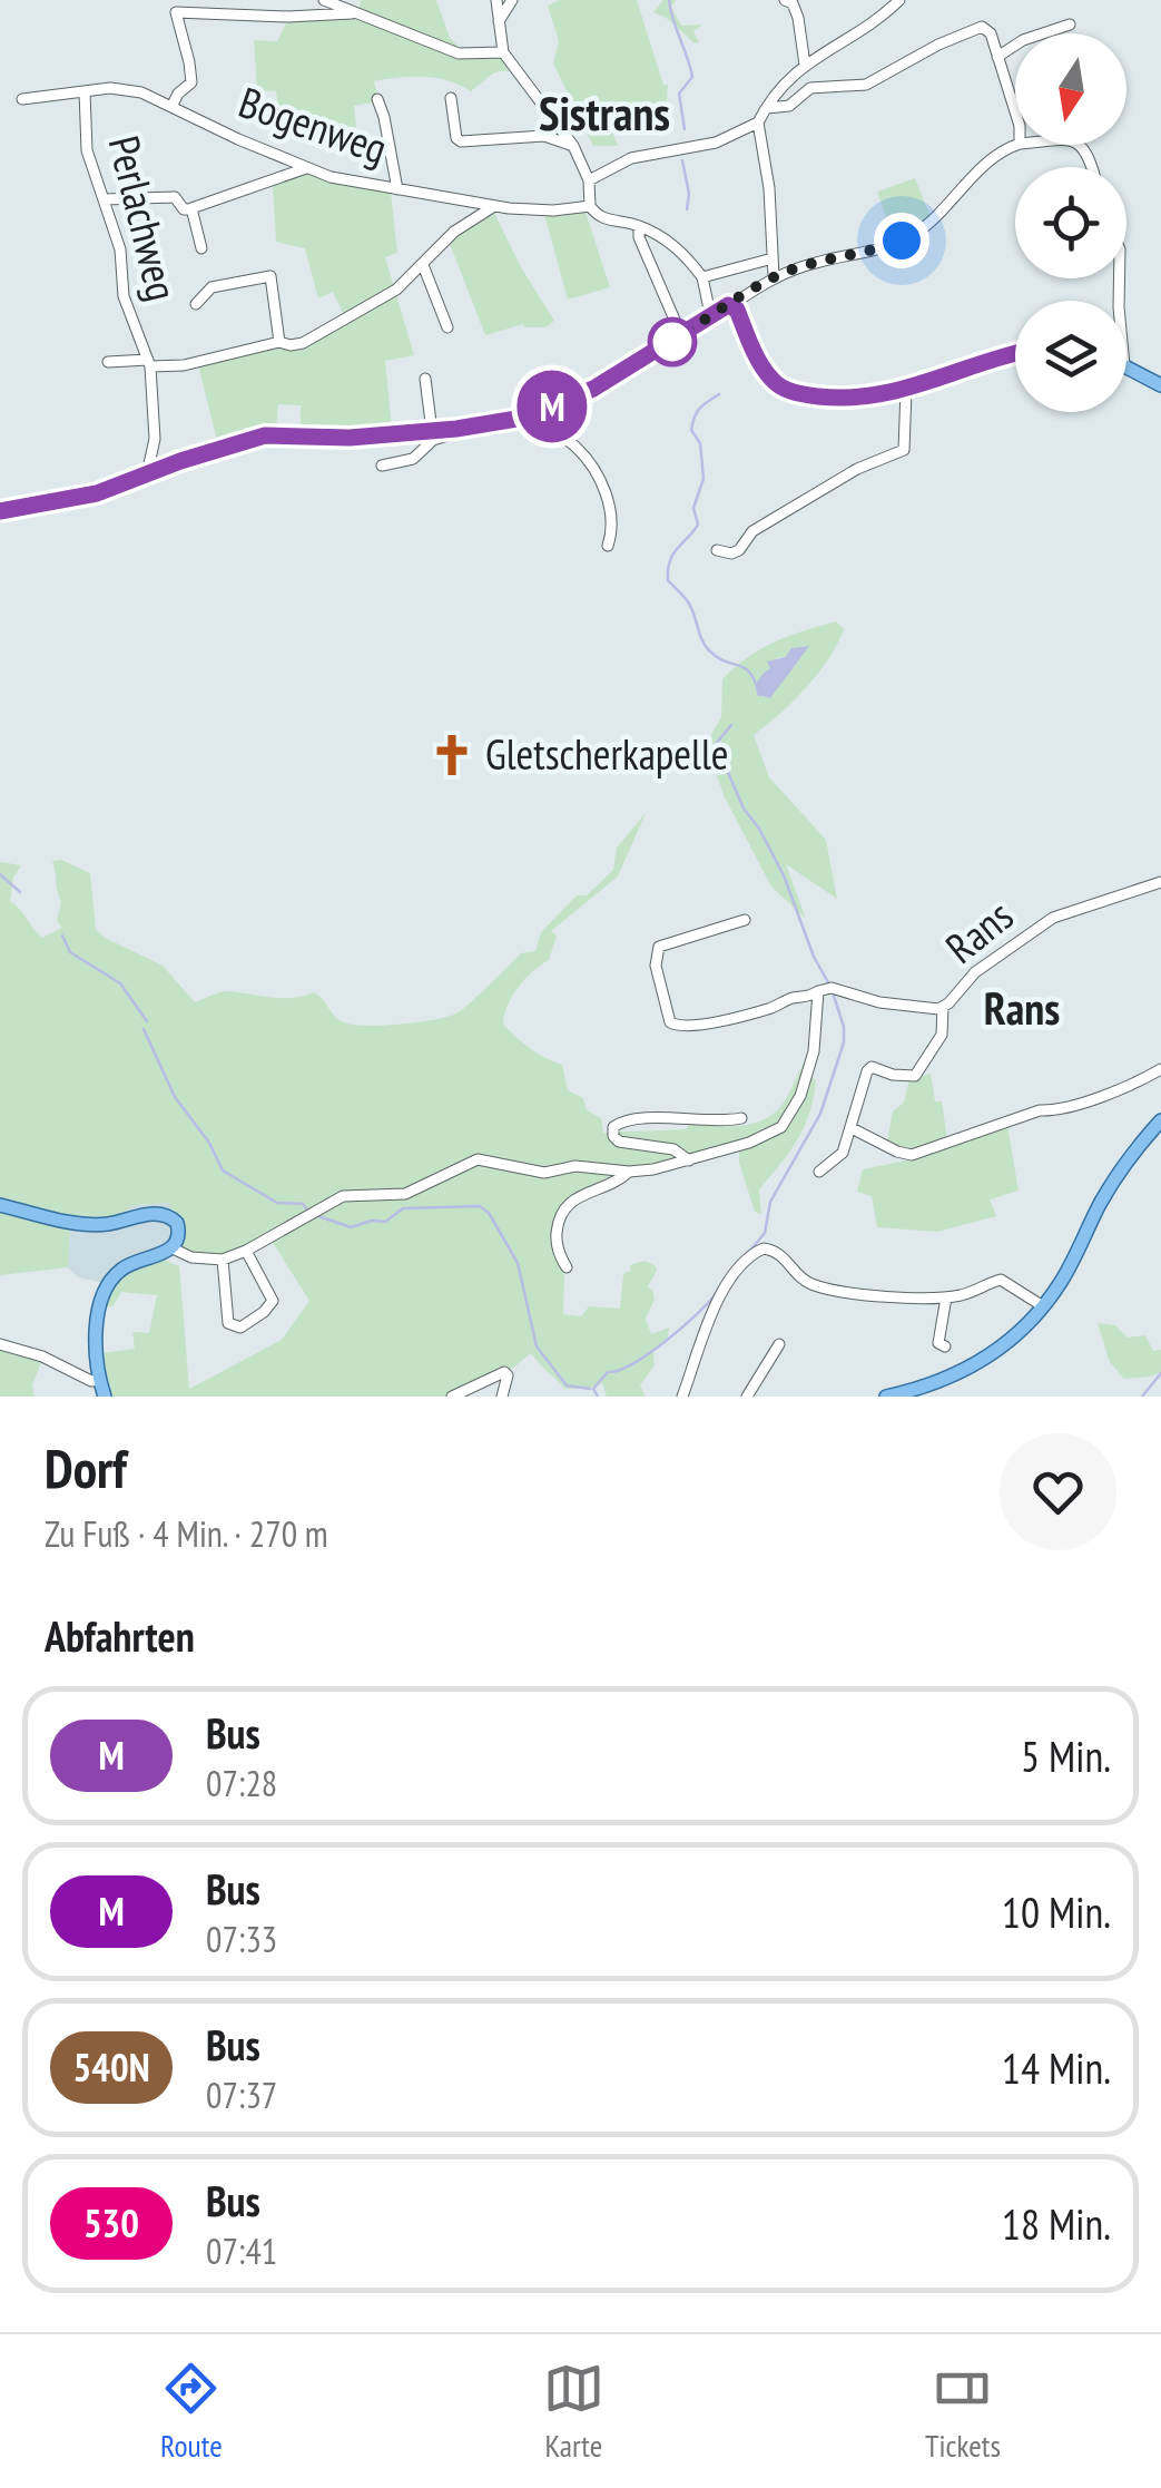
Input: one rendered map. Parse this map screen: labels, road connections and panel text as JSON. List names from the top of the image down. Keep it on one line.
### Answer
{"streets":{"street":["Bogenweg","Perlachweg","Rans"]},"crossings":[["Bogenweg","Perlachweg"]],"districts":["Sistrans","Rans"],"places":{"church":["Gletscherkapelle"]},"lines":["bus line M"],"north":"bottom","page":{"on_map":"M","heading":[["Dorf","Zu Fuß · 4 Min. · 270 m"],"Abfahrten"],"list":[{"mark":"M","name":"Bus","note":"07:28","value":"5 Min."},{"mark":"M","name":"Bus","note":"07:33","value":"10 Min."},{"mark":"540N","name":"Bus","note":"07:37","value":"14 Min."},{"mark":"530","name":"Bus","note":"07:41","value":"18 Min."}],"tabs":["Route","Karte","Tickets"]}}
